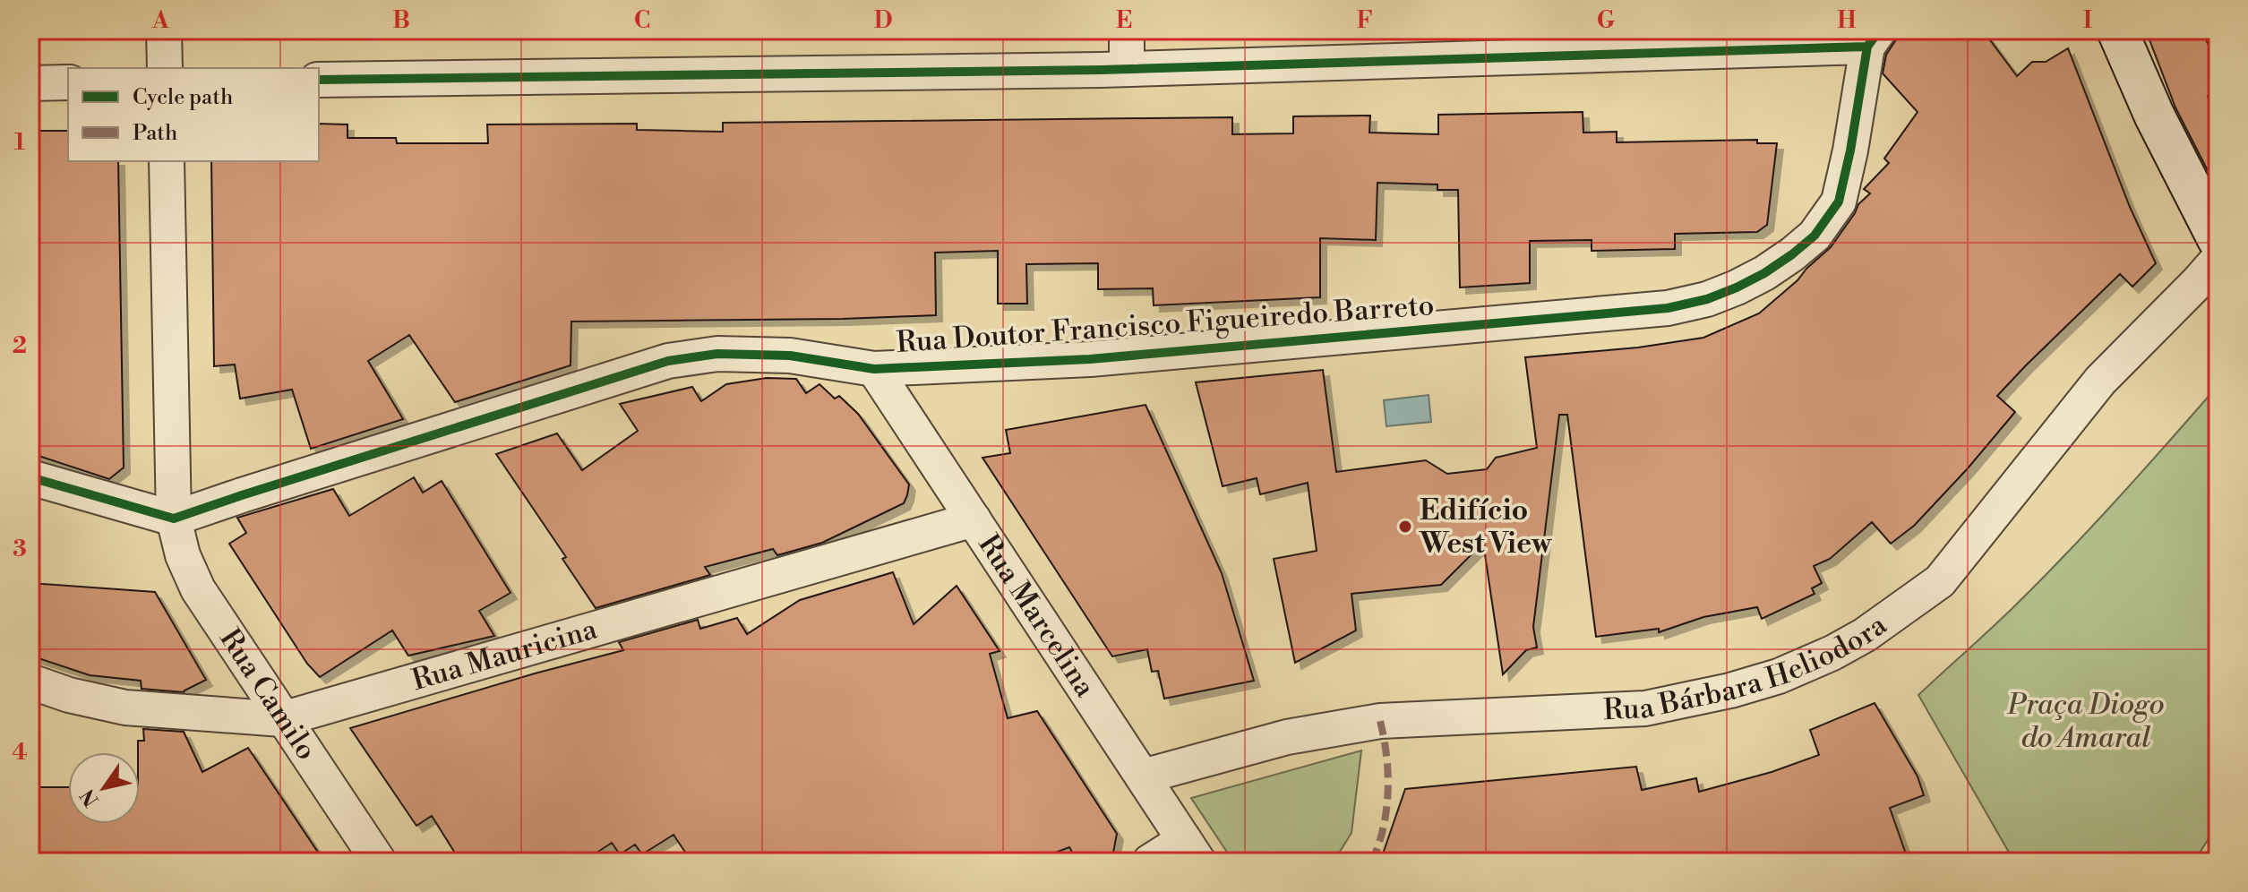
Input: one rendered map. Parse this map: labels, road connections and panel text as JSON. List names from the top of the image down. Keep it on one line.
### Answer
{"streets":{"street":["Rua Doutor Francisco Figueiredo Barreto","Rua Marcelina","Rua Mauricina","Rua Bárbara Heliodora","Rua Camilo"]},"crossings":[["Rua Doutor Francisco Figueiredo Barreto","Rua Marcelina"],["Rua Doutor Francisco Figueiredo Barreto","Rua Camilo"],["Rua Marcelina","Rua Mauricina"],["Rua Marcelina","Rua Bárbara Heliodora"],["Rua Mauricina","Rua Camilo"]],"parks":["Praça Diogo do Amaral"],"places":["Edifício West View"],"legend":["Cycle path","Path"],"north":"bottom left","grid":{"columns":["A","B","C","D","E","F","G","H","I"],"rows":["1","2","3","4"]}}
